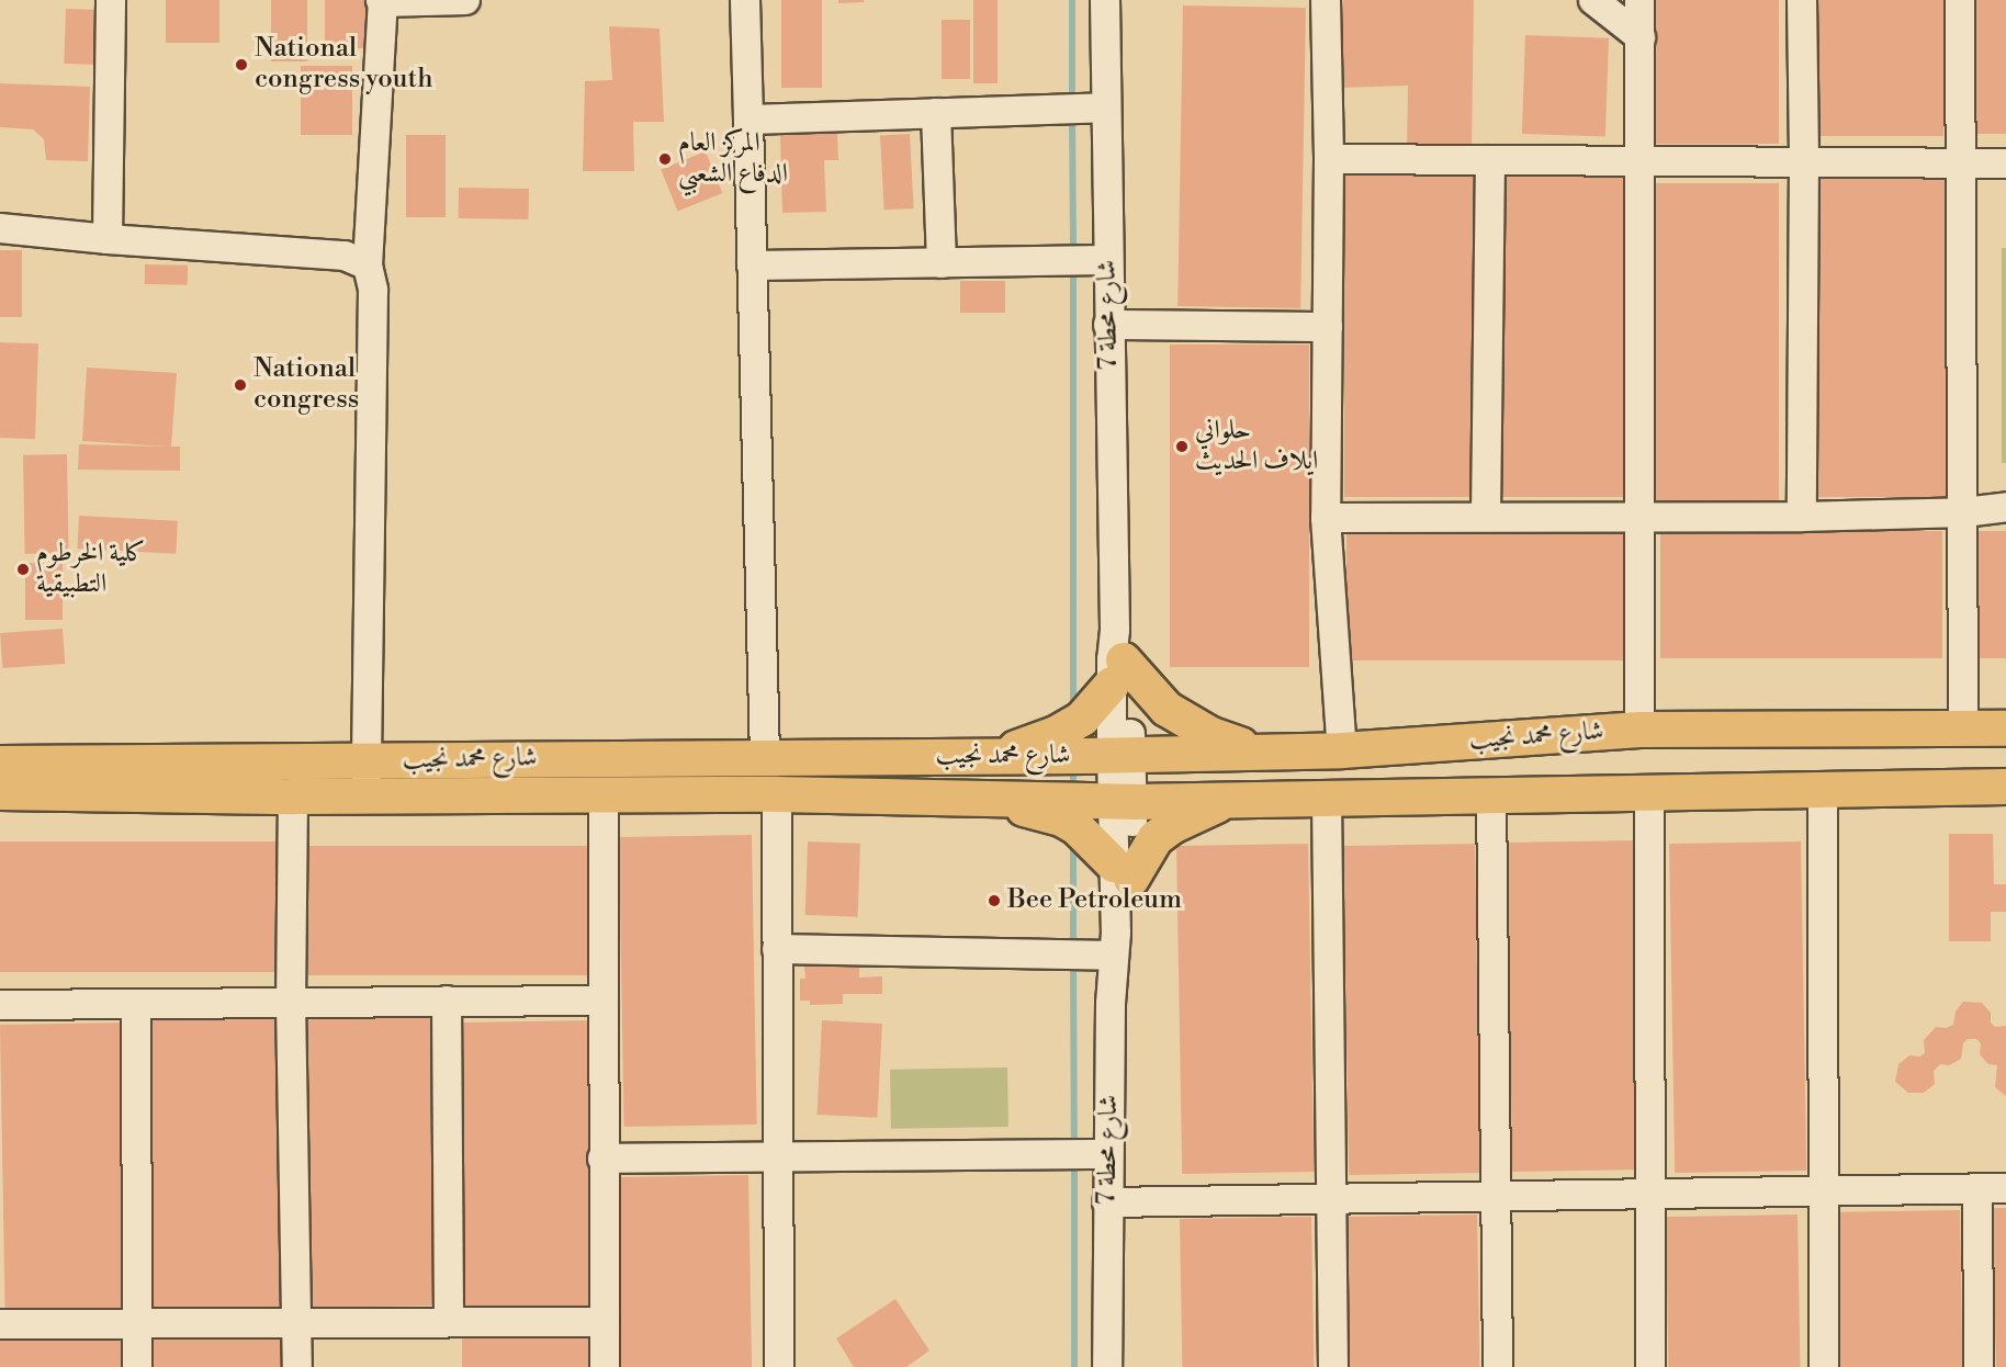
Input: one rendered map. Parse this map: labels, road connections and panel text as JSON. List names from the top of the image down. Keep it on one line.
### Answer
{"streets":{"main road":["شارع محمد نجيب"],"street":["شارع محطة 7"]},"crossings":[["شارع محطة 7","شارع محمد نجيب"]],"places":["National congress youth","المركز العام الدفاع الشعبي","National congress","حلواني ايلاف الحديث","كلية الخرطوم التطبيقية","Bee Petroleum"]}
